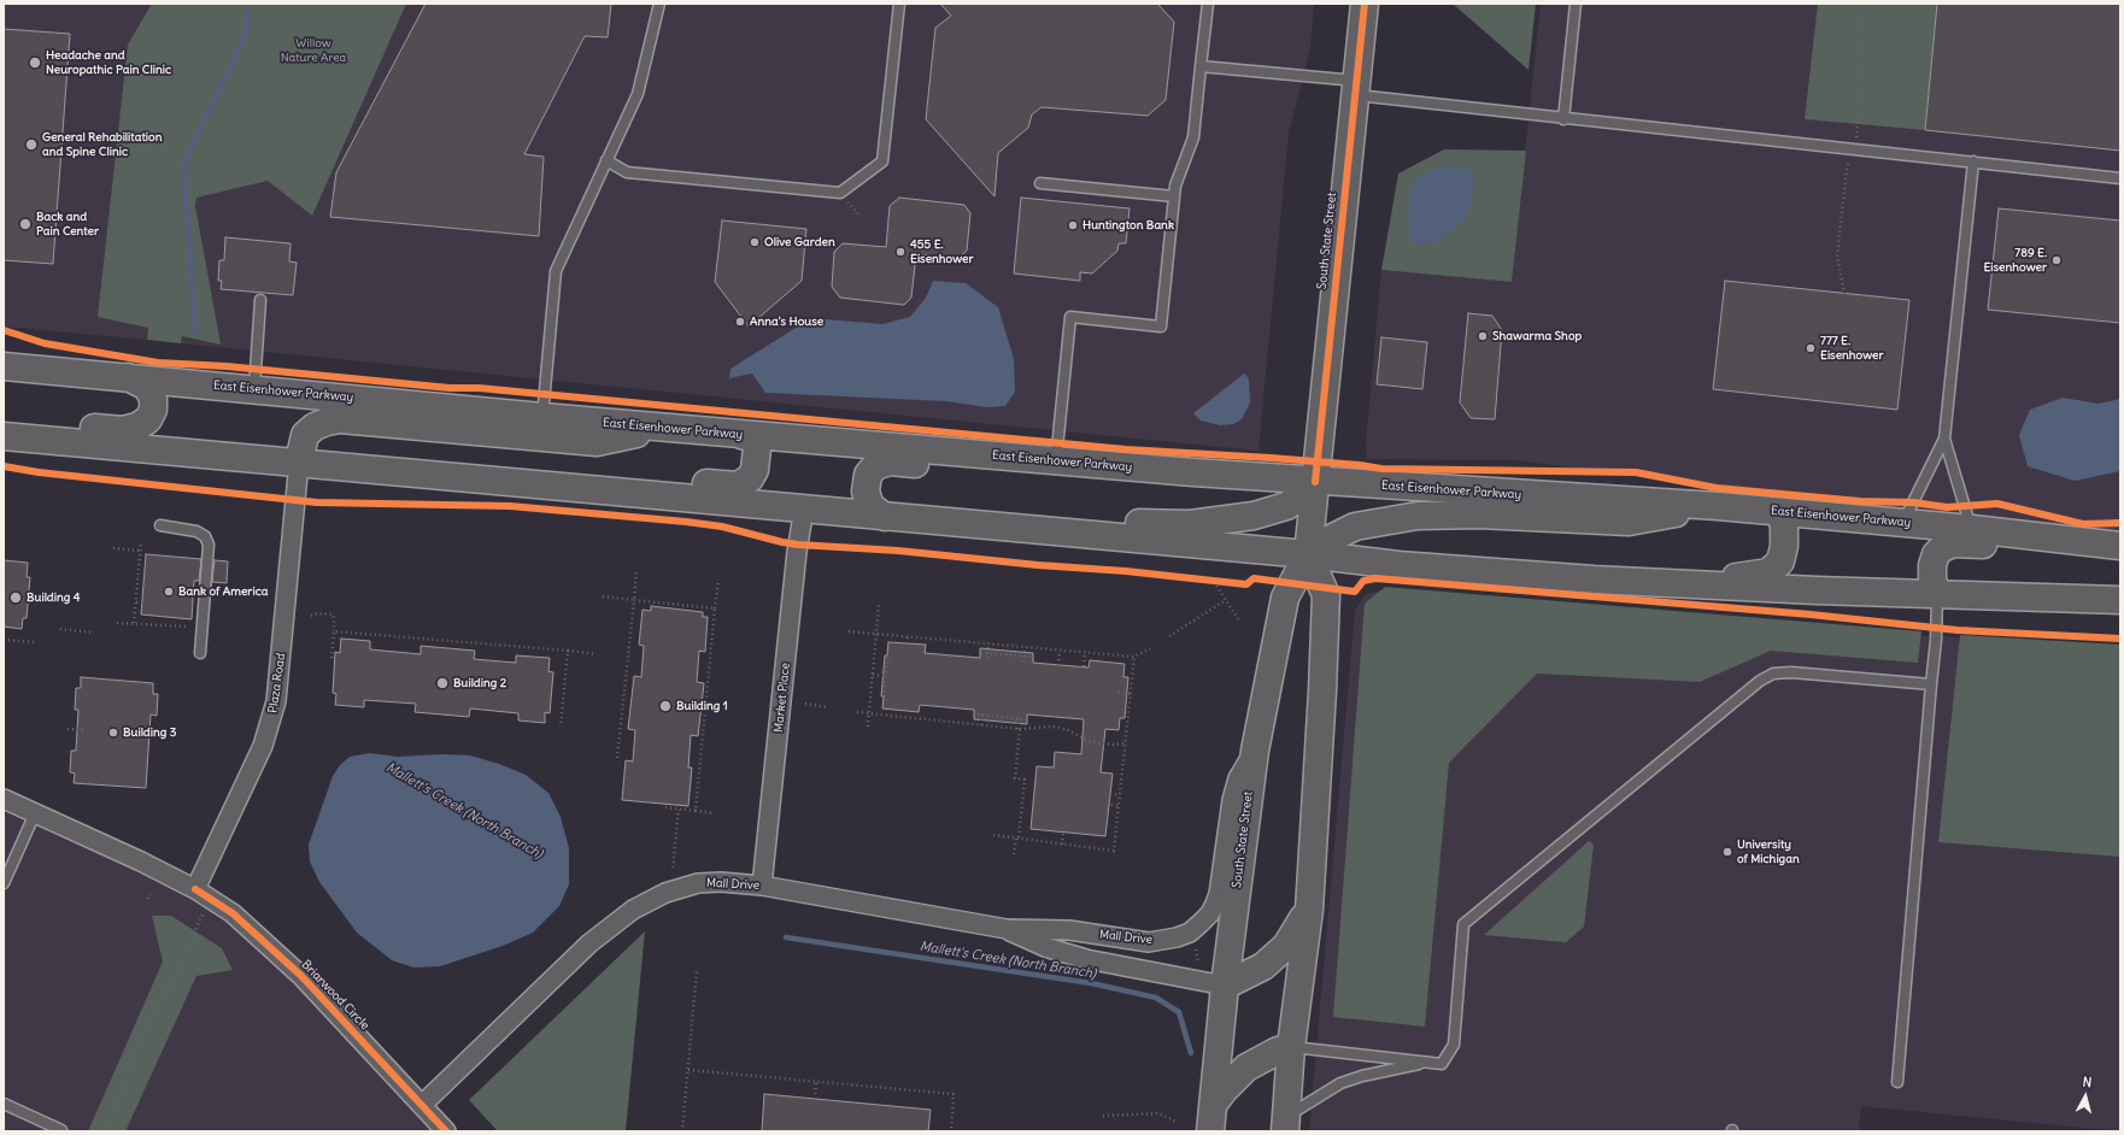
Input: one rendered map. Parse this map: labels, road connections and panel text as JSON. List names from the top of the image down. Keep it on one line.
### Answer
{"streets":{"main road":["South State Street","East Eisenhower Parkway"],"street":["Plaza Road","Market Place","Mall Drive","Briarwood Circle"]},"crossings":[["South State Street","East Eisenhower Parkway"],["South State Street","Mall Drive"],["Plaza Road","Briarwood Circle"],["Market Place","Mall Drive"],["Mall Drive","Briarwood Circle"]],"water":["Mallett's Creek (North Branch)"],"parks":["Willow Nature Area"],"places":["Headache and Neuropathic Pain Clinic","General Rehabilitation and Spine Clinic","Back and Pain Center","Huntington Bank","Olive Garden","455 E. Eisenhower","789 E. Eisenhower","Anna's House","Shawarma Shop","777 E. Eisenhower","Bank of America","Building 4","Building 2","Building 1","Building 3","University of Michigan"],"north":"top"}
